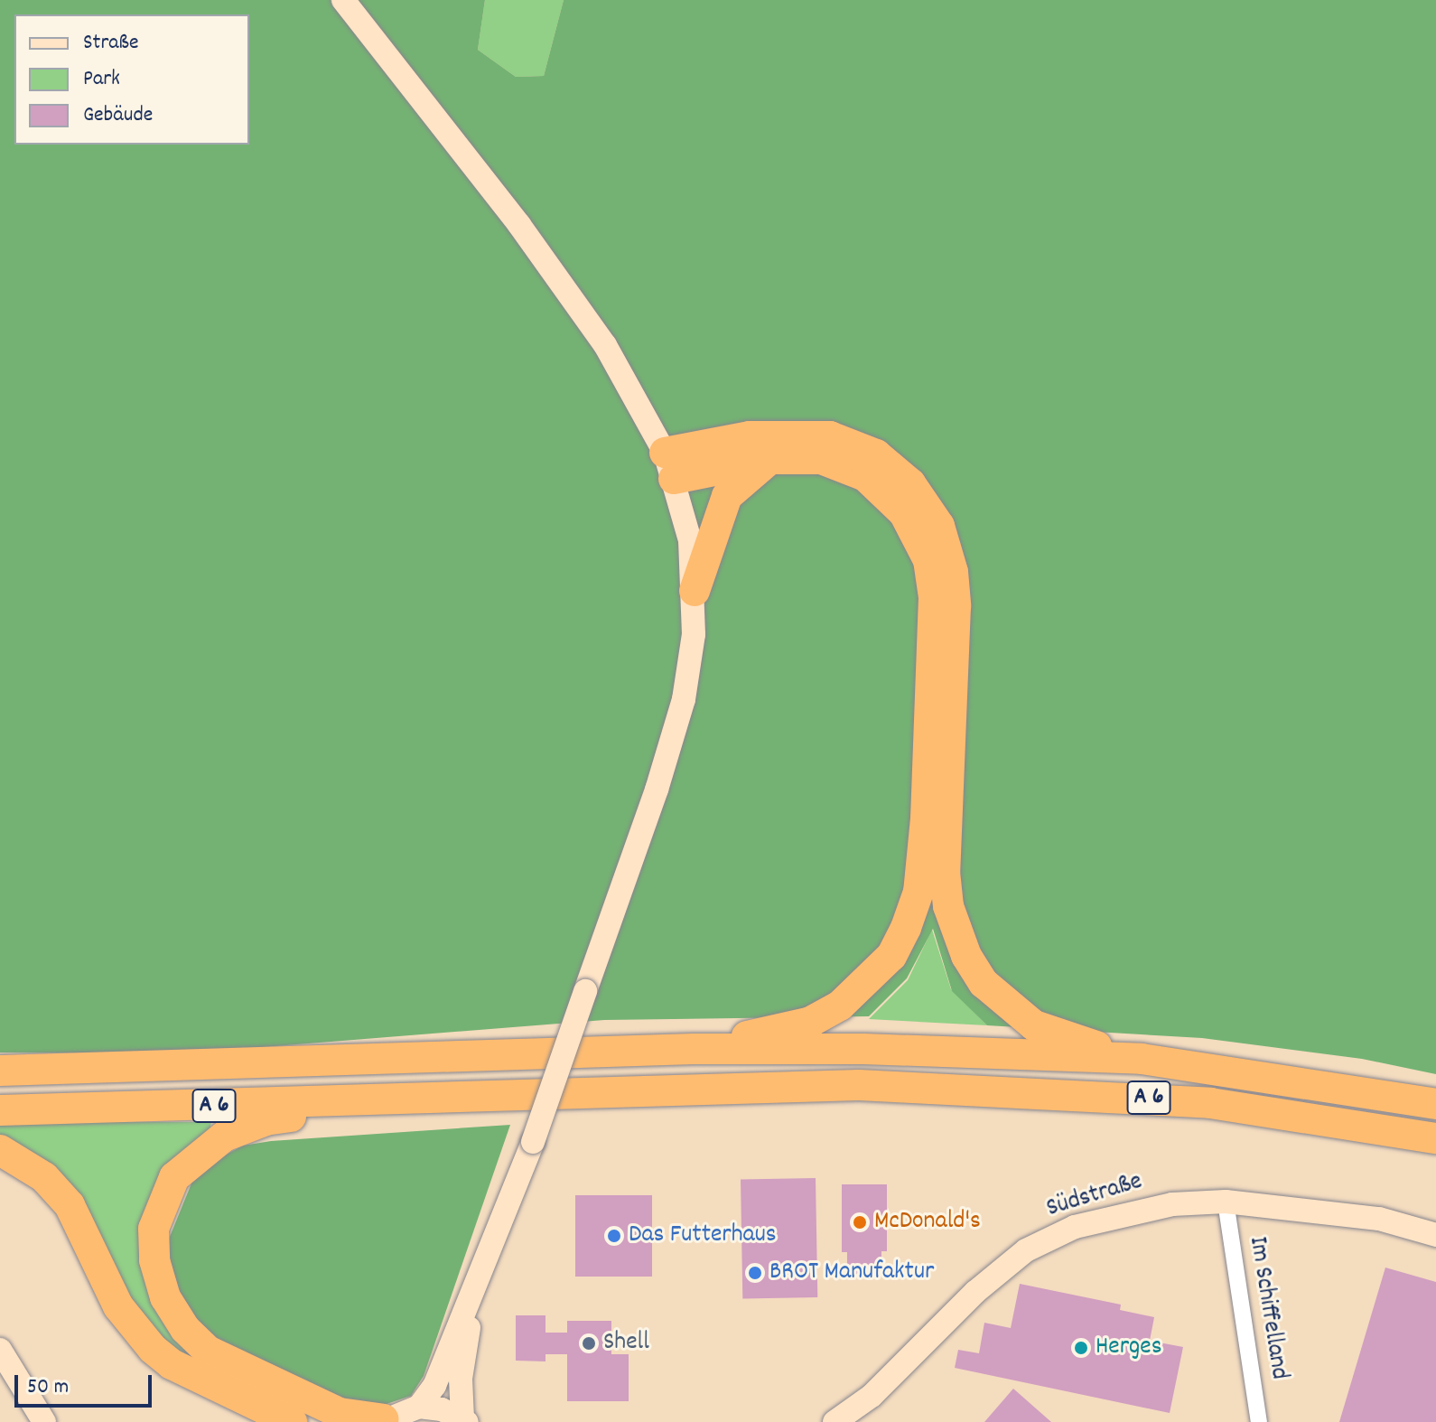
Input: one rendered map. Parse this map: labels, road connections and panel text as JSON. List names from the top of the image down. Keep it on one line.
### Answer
{"streets":{"highway":["A 6"],"main road":["Südstraße"],"street":["Im Schiffelland"]},"crossings":[["Südstraße","Im Schiffelland"]],"places":["McDonald's","Das Futterhaus","BROT Manufaktur","Shell","Herges"],"legend":["Straße","Park","Gebäude"],"scale_bar":"50 m"}
